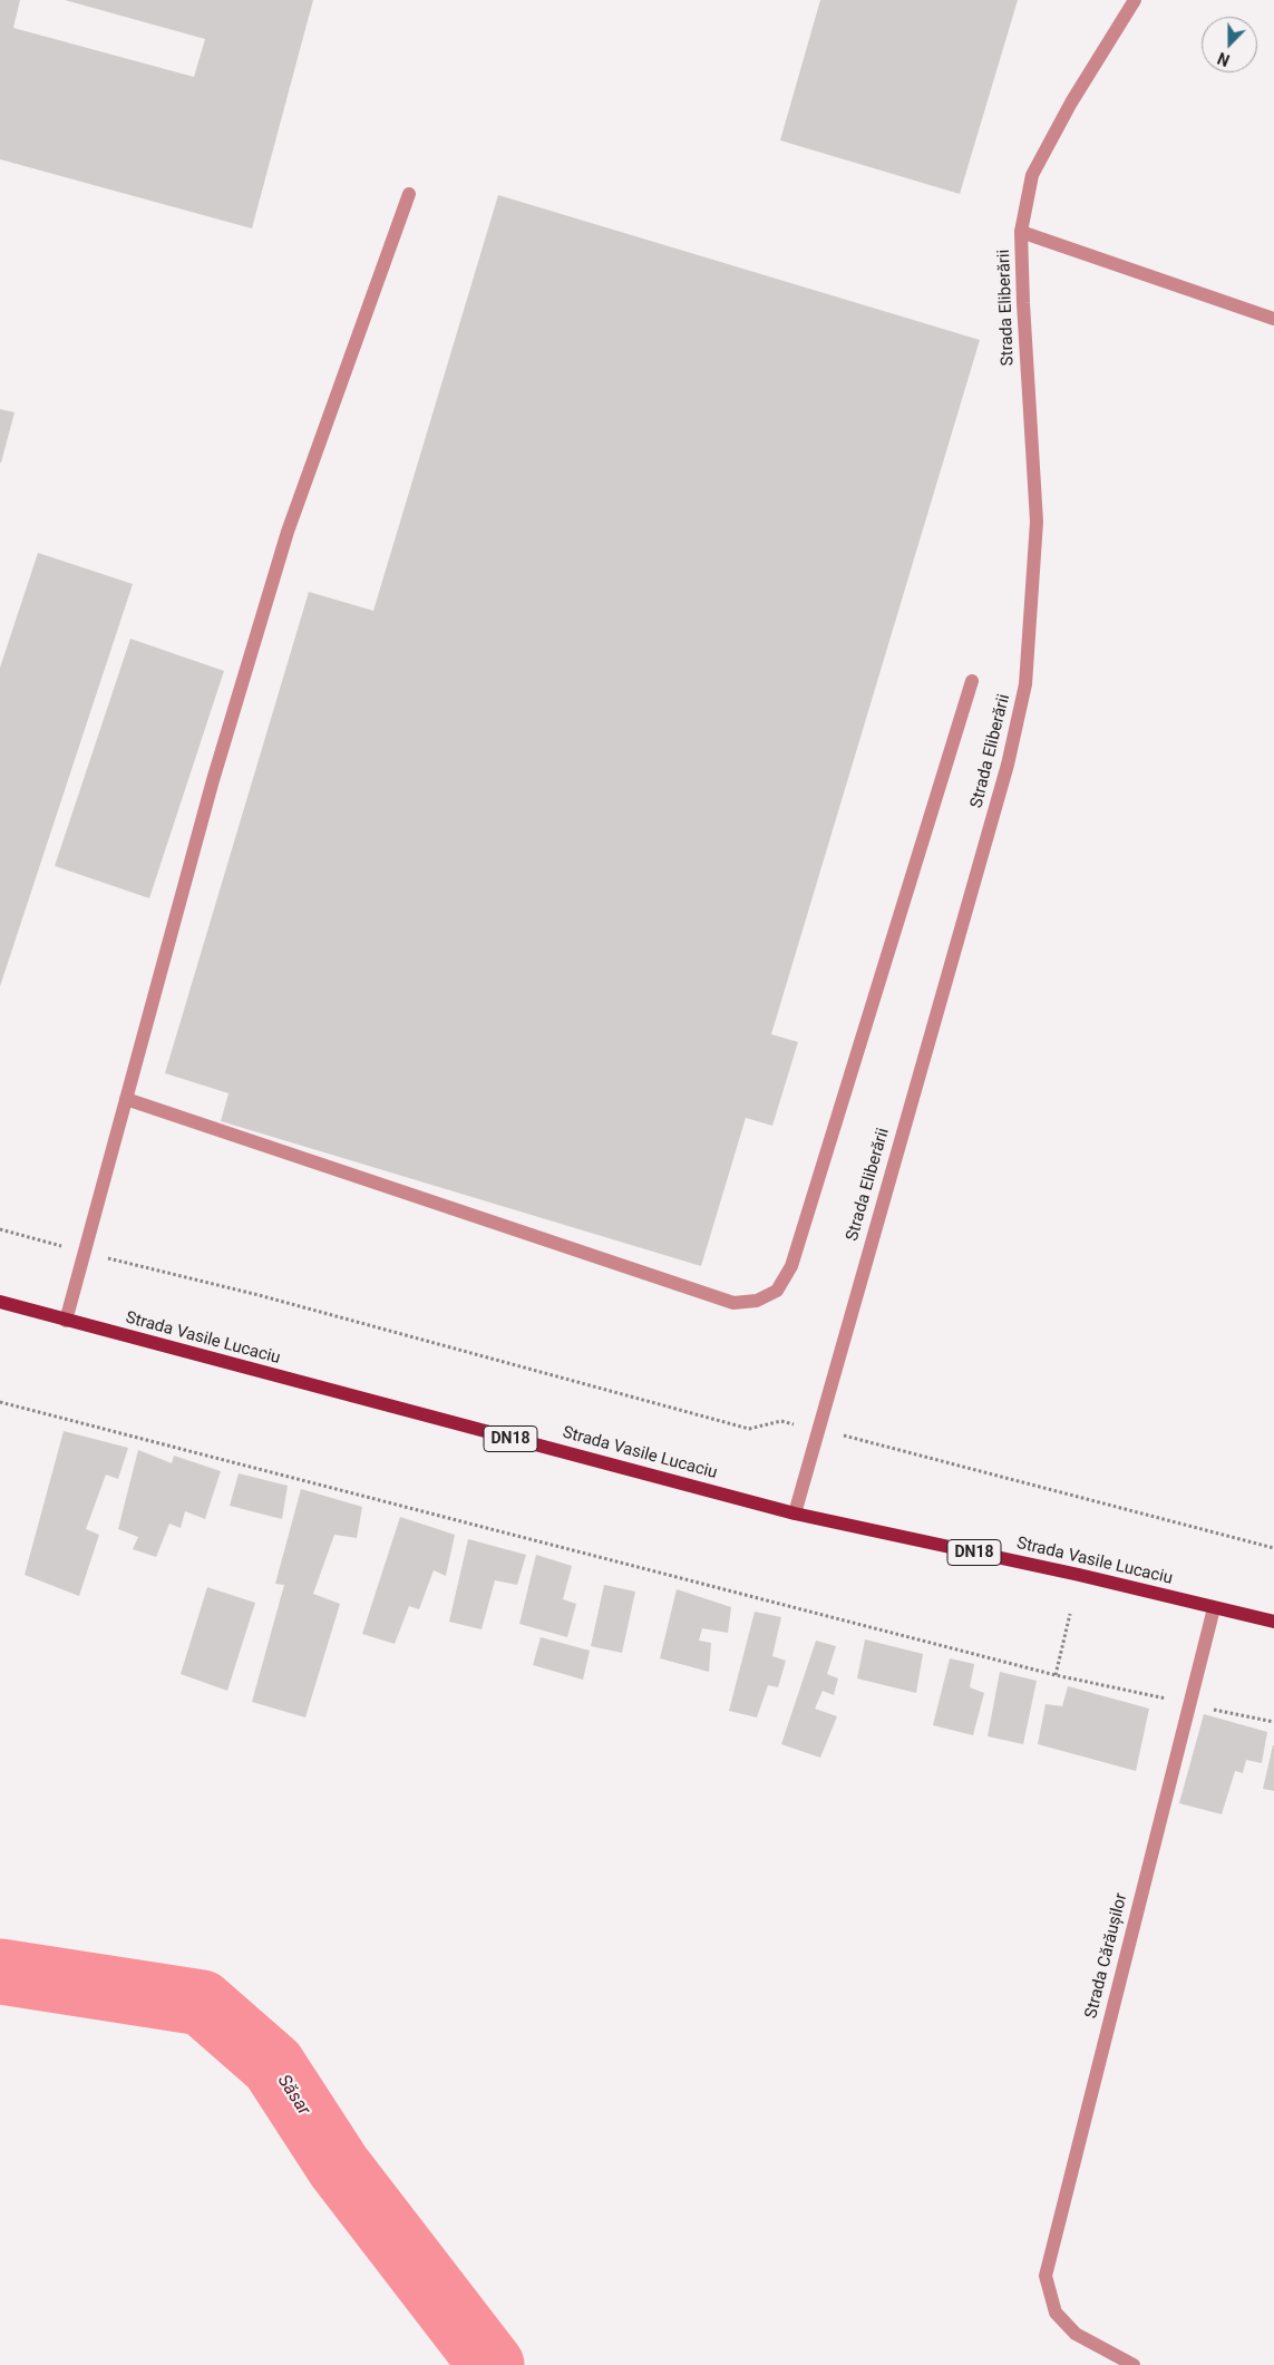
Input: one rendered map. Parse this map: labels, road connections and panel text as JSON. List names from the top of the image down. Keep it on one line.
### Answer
{"streets":{"main road":["Strada Vasile Lucaciu","DN18"],"street":["Strada Eliberării","Strada Cărăușilor"]},"crossings":[["Strada Eliberării","Strada Vasile Lucaciu"],["Strada Vasile Lucaciu","Strada Cărăușilor"]],"water":["Săsar"],"north":"bottom"}
